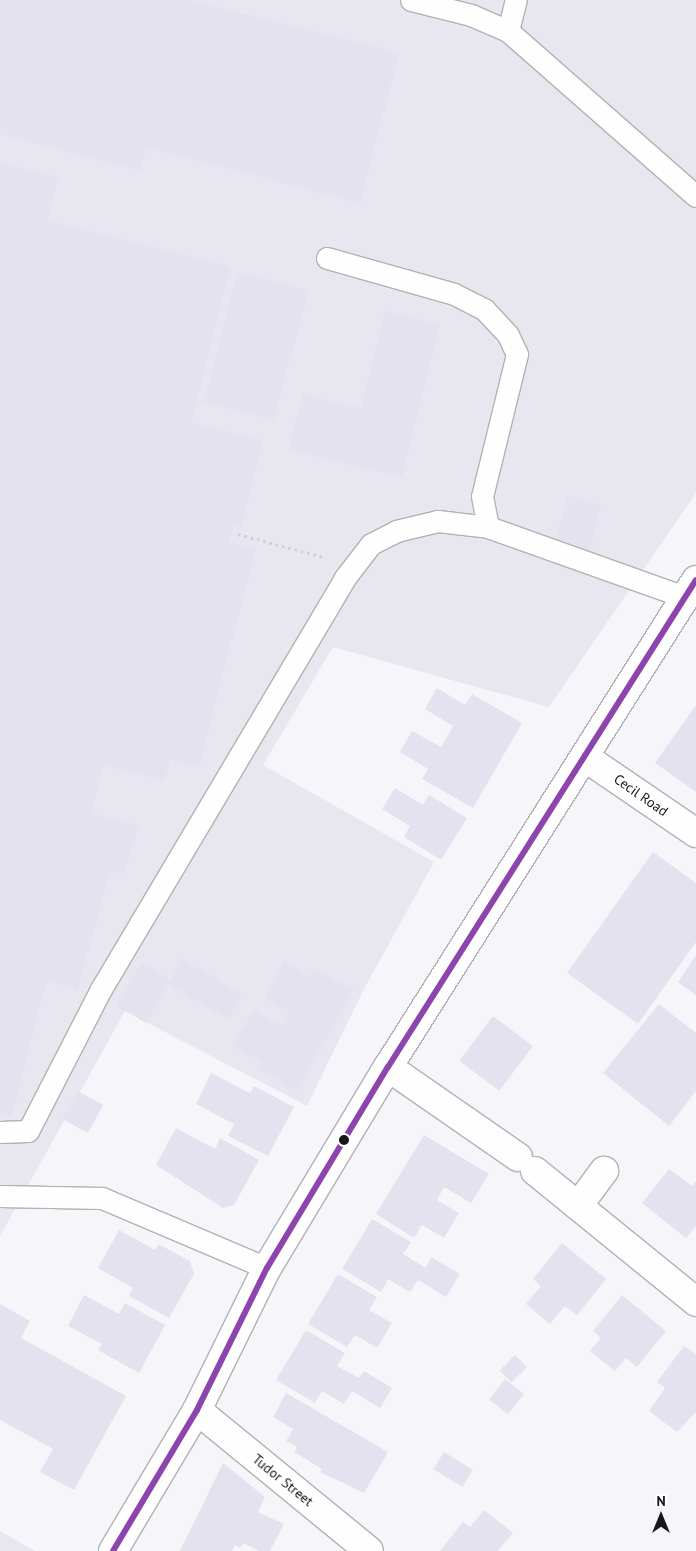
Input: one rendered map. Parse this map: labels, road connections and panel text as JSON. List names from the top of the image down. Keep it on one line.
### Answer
{"streets":{"street":["Cecil Road","Tudor Street"]},"north":"top"}
